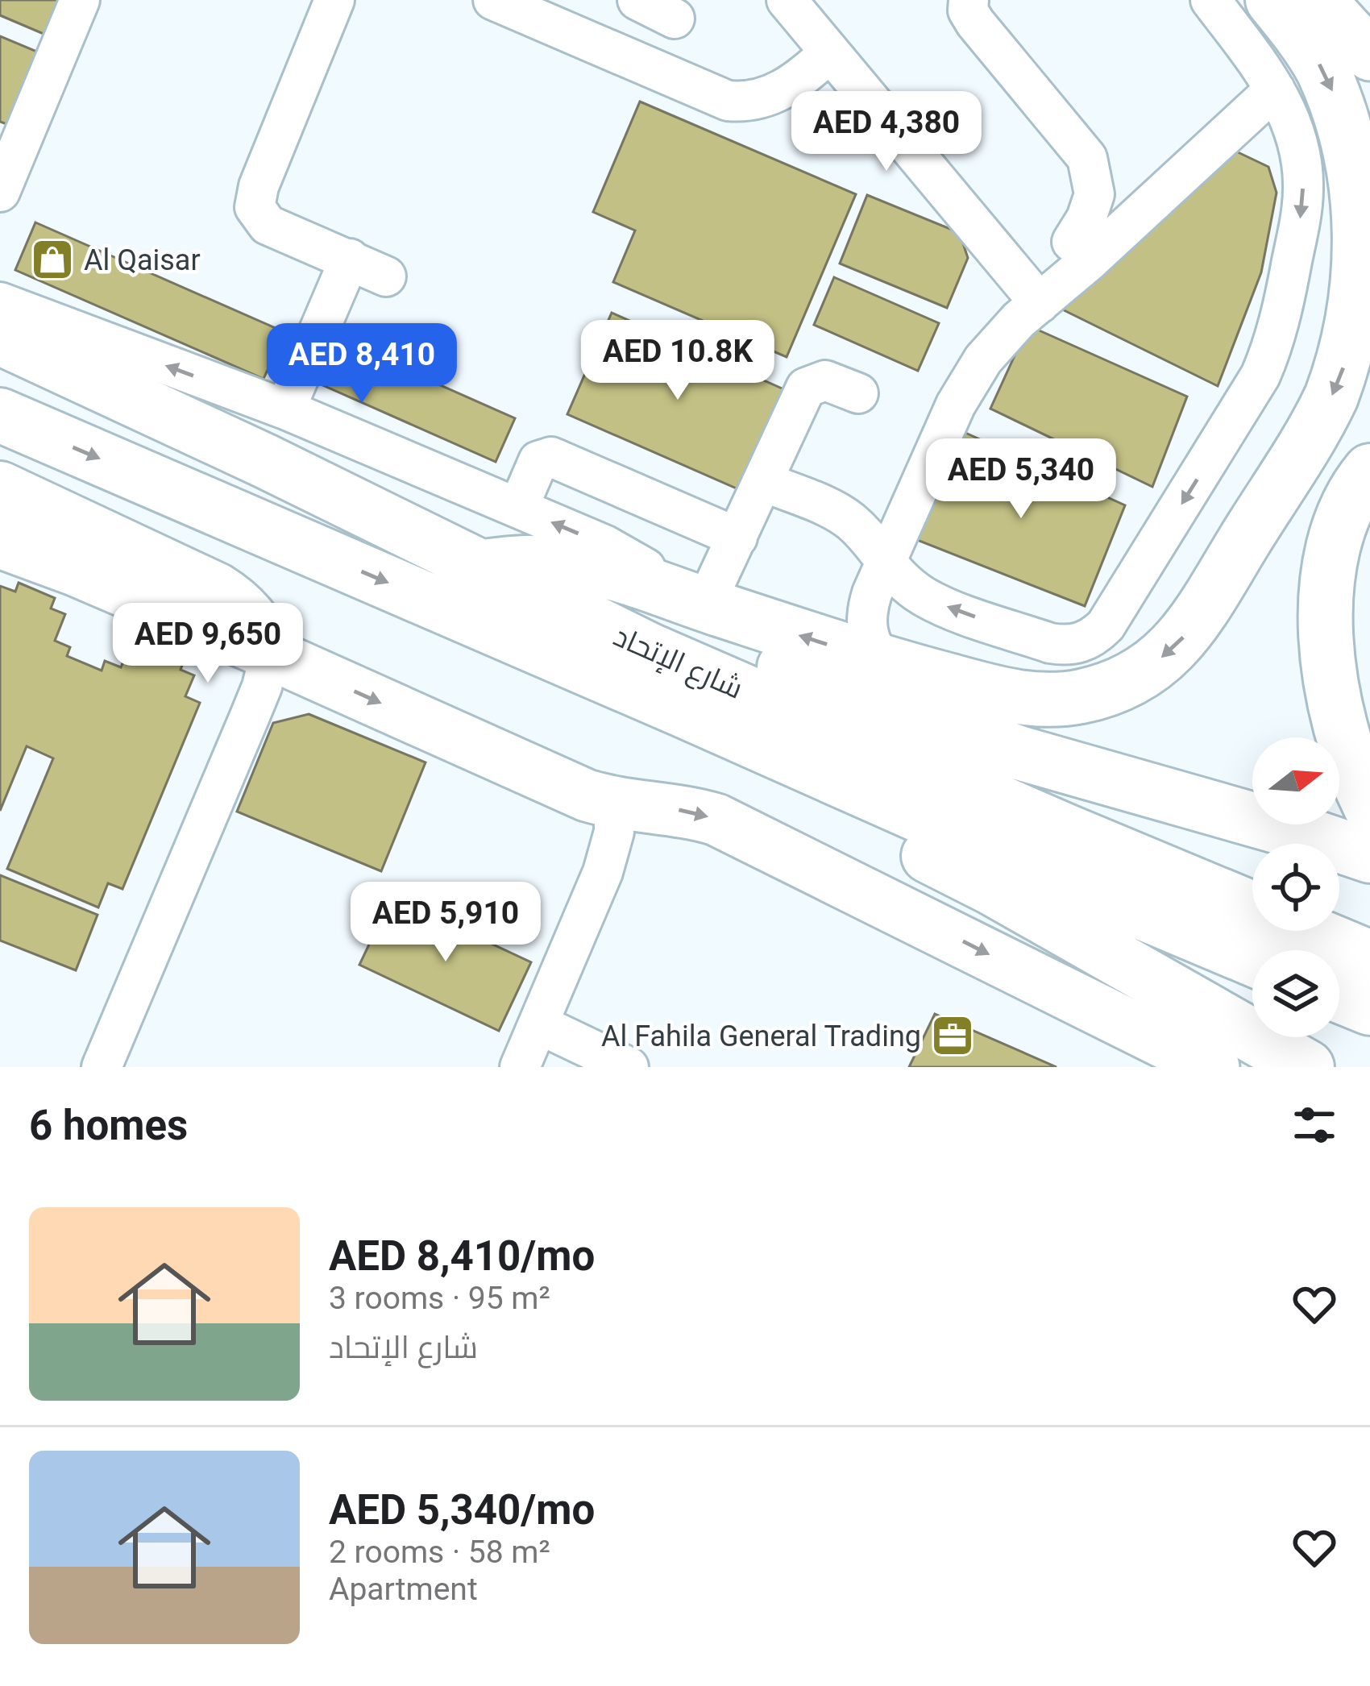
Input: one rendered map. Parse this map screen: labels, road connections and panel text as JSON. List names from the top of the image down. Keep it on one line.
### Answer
{"streets":{"highway":["شارع الإتحاد"]},"places":{"shop":["Al Qaisar"],"office":["Al Fahila General Trading"]},"north":"right","page":{"price":["AED 4,380","AED 10.8K","AED 8,410","AED 5,340","AED 9,650","AED 5,910"],"heading":"6 homes","list":[{"name":"AED 8,410/mo","note":"3 rooms · 95 m² · شارع الإتحاد"},{"name":"AED 5,340/mo","note":"2 rooms · 58 m² · Apartment"}]}}
